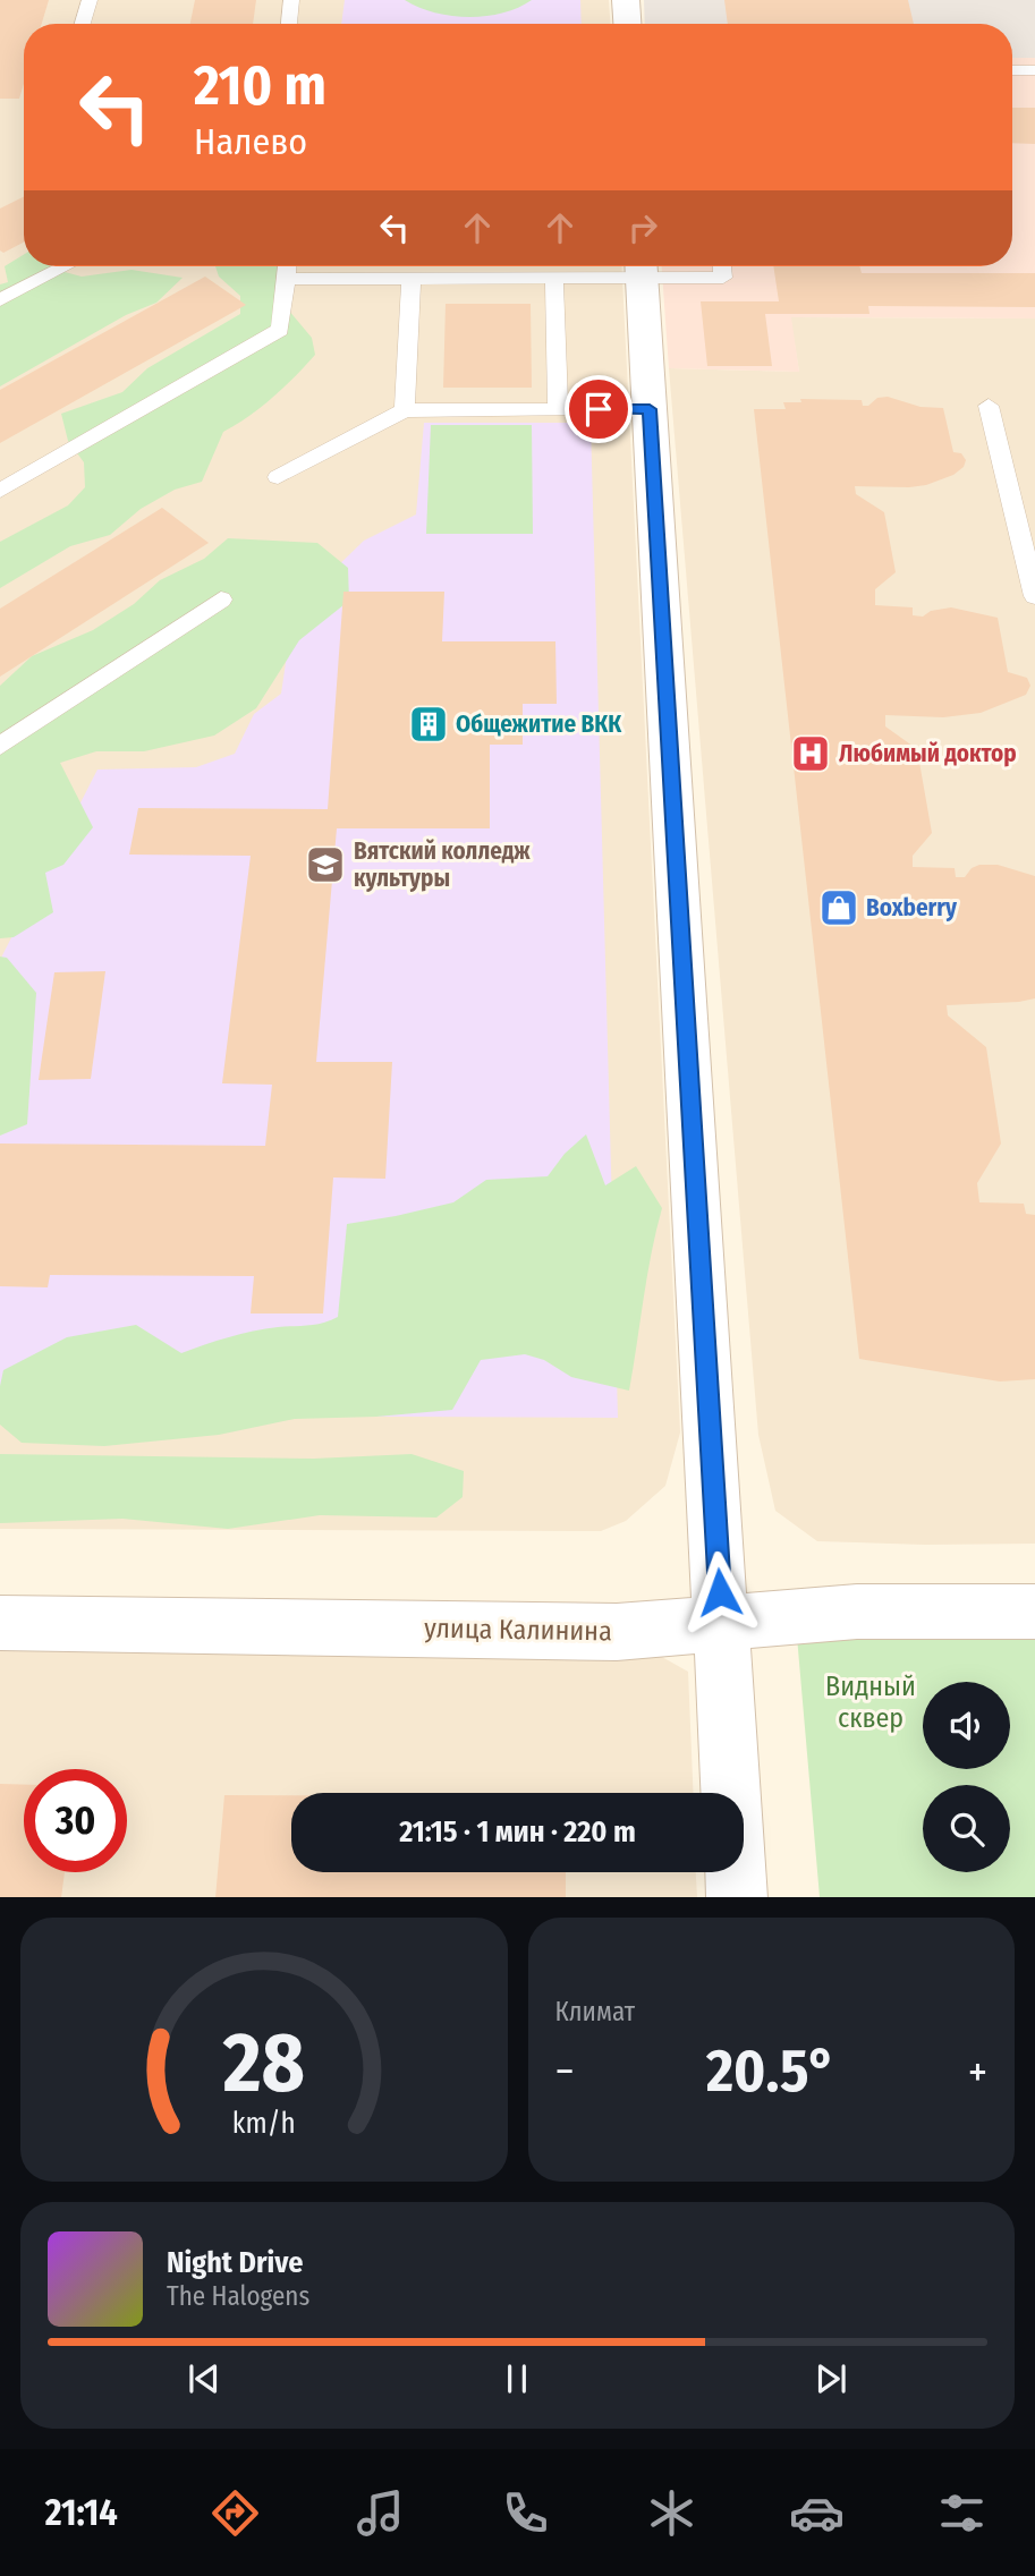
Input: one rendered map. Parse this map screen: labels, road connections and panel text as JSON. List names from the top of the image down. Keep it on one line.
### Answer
{"streets":{"street":["улица Калинина"]},"parks":["Видный сквер"],"places":{"building":["Общежитие ВКК"],"hospital":["Любимый доктор"],"school or university":["Вятский колледж культуры"],"shop":["Boxberry"]},"page":{"turn":["210 m","Налево"],"limit":"30","trip":"21:15 · 1 мин · 220 m","tile":"Климат","heat":["−","20.5°","+"],"song":["Night Drive","The Halogens"],"tabs":"21:14","gauge":["28","km/h"]}}
